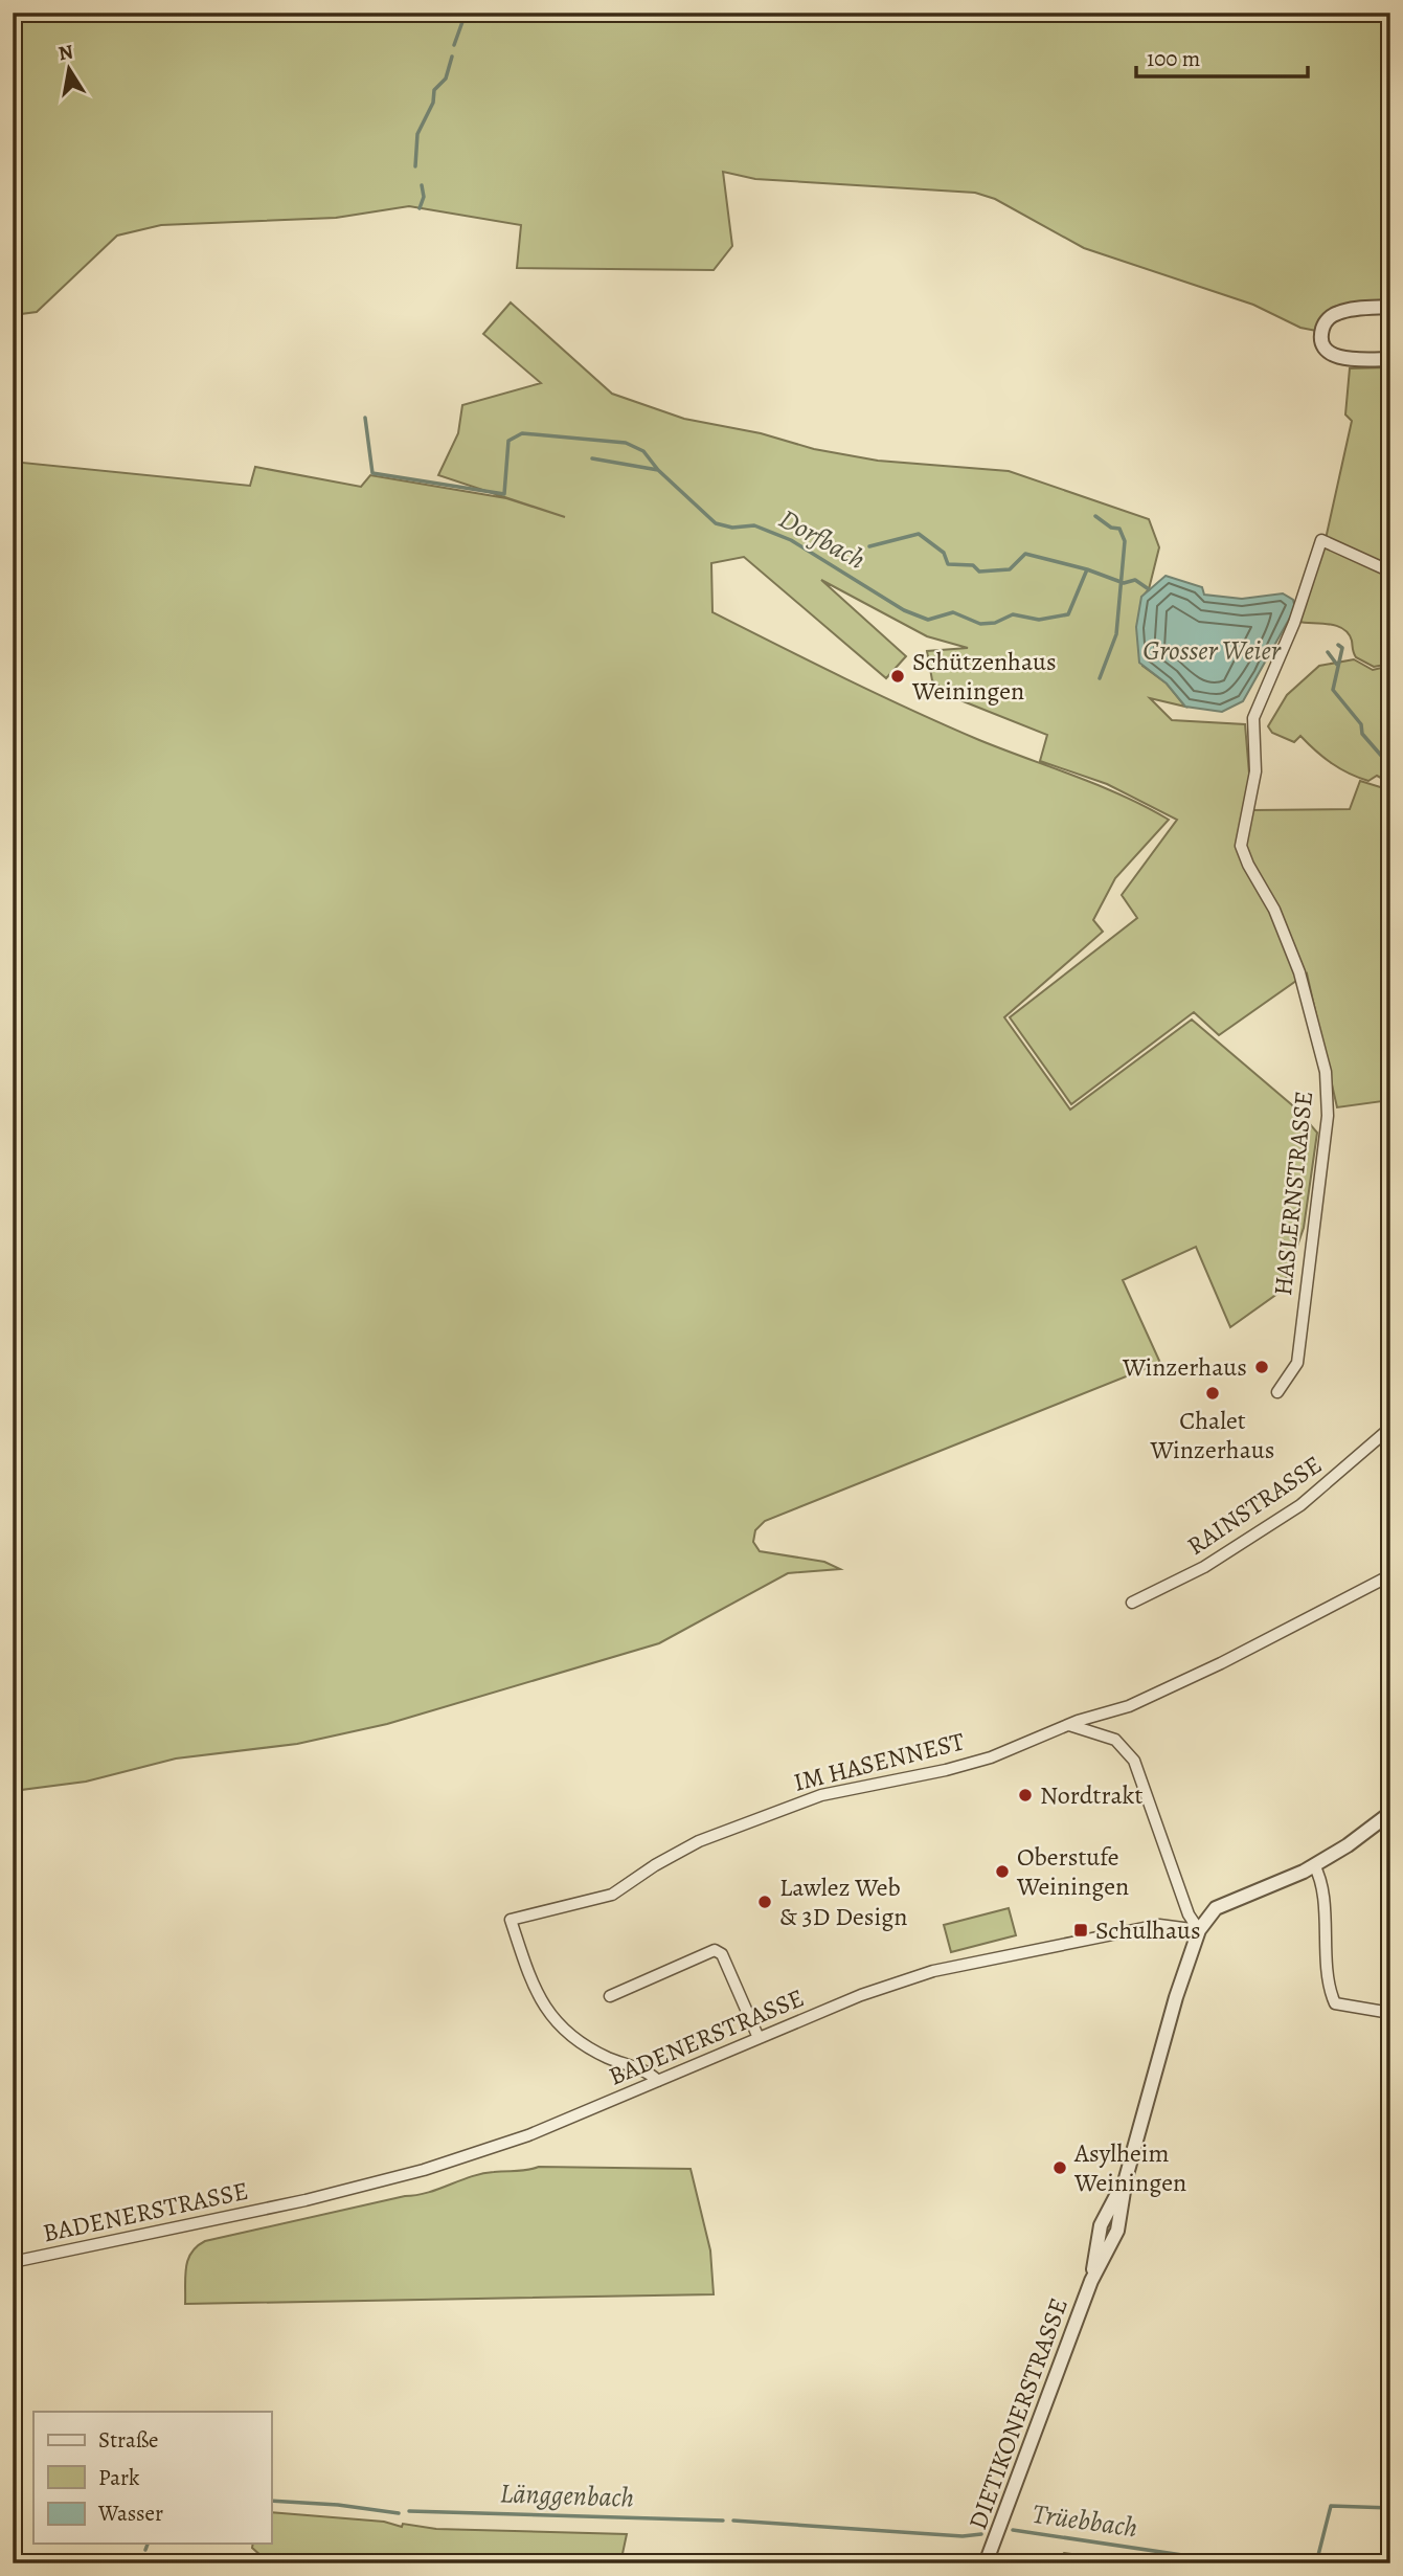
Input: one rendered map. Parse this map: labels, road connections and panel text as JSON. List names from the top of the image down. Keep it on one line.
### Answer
{"streets":{"street":["HASLERNSTRASSE","RAINSTRASSE","IM HASENNEST","BADENERSTRASSE","DIETIKONERSTRASSE"]},"crossings":[["IM HASENNEST","BADENERSTRASSE"],["BADENERSTRASSE","DIETIKONERSTRASSE"]],"water":["Dorfbach","Grosser Weier","Länggenbach","Trüebbach"],"places":{"other":["Schützenhaus Weiningen","Winzerhaus","Chalet Winzerhaus","Nordtrakt","Oberstufe Weiningen","Lawlez Web & 3D Design","Asylheim Weiningen"],"transit":["Schulhaus"]},"legend":["Straße","Park","Wasser"],"scale_bar":"100 m","north":"top"}
